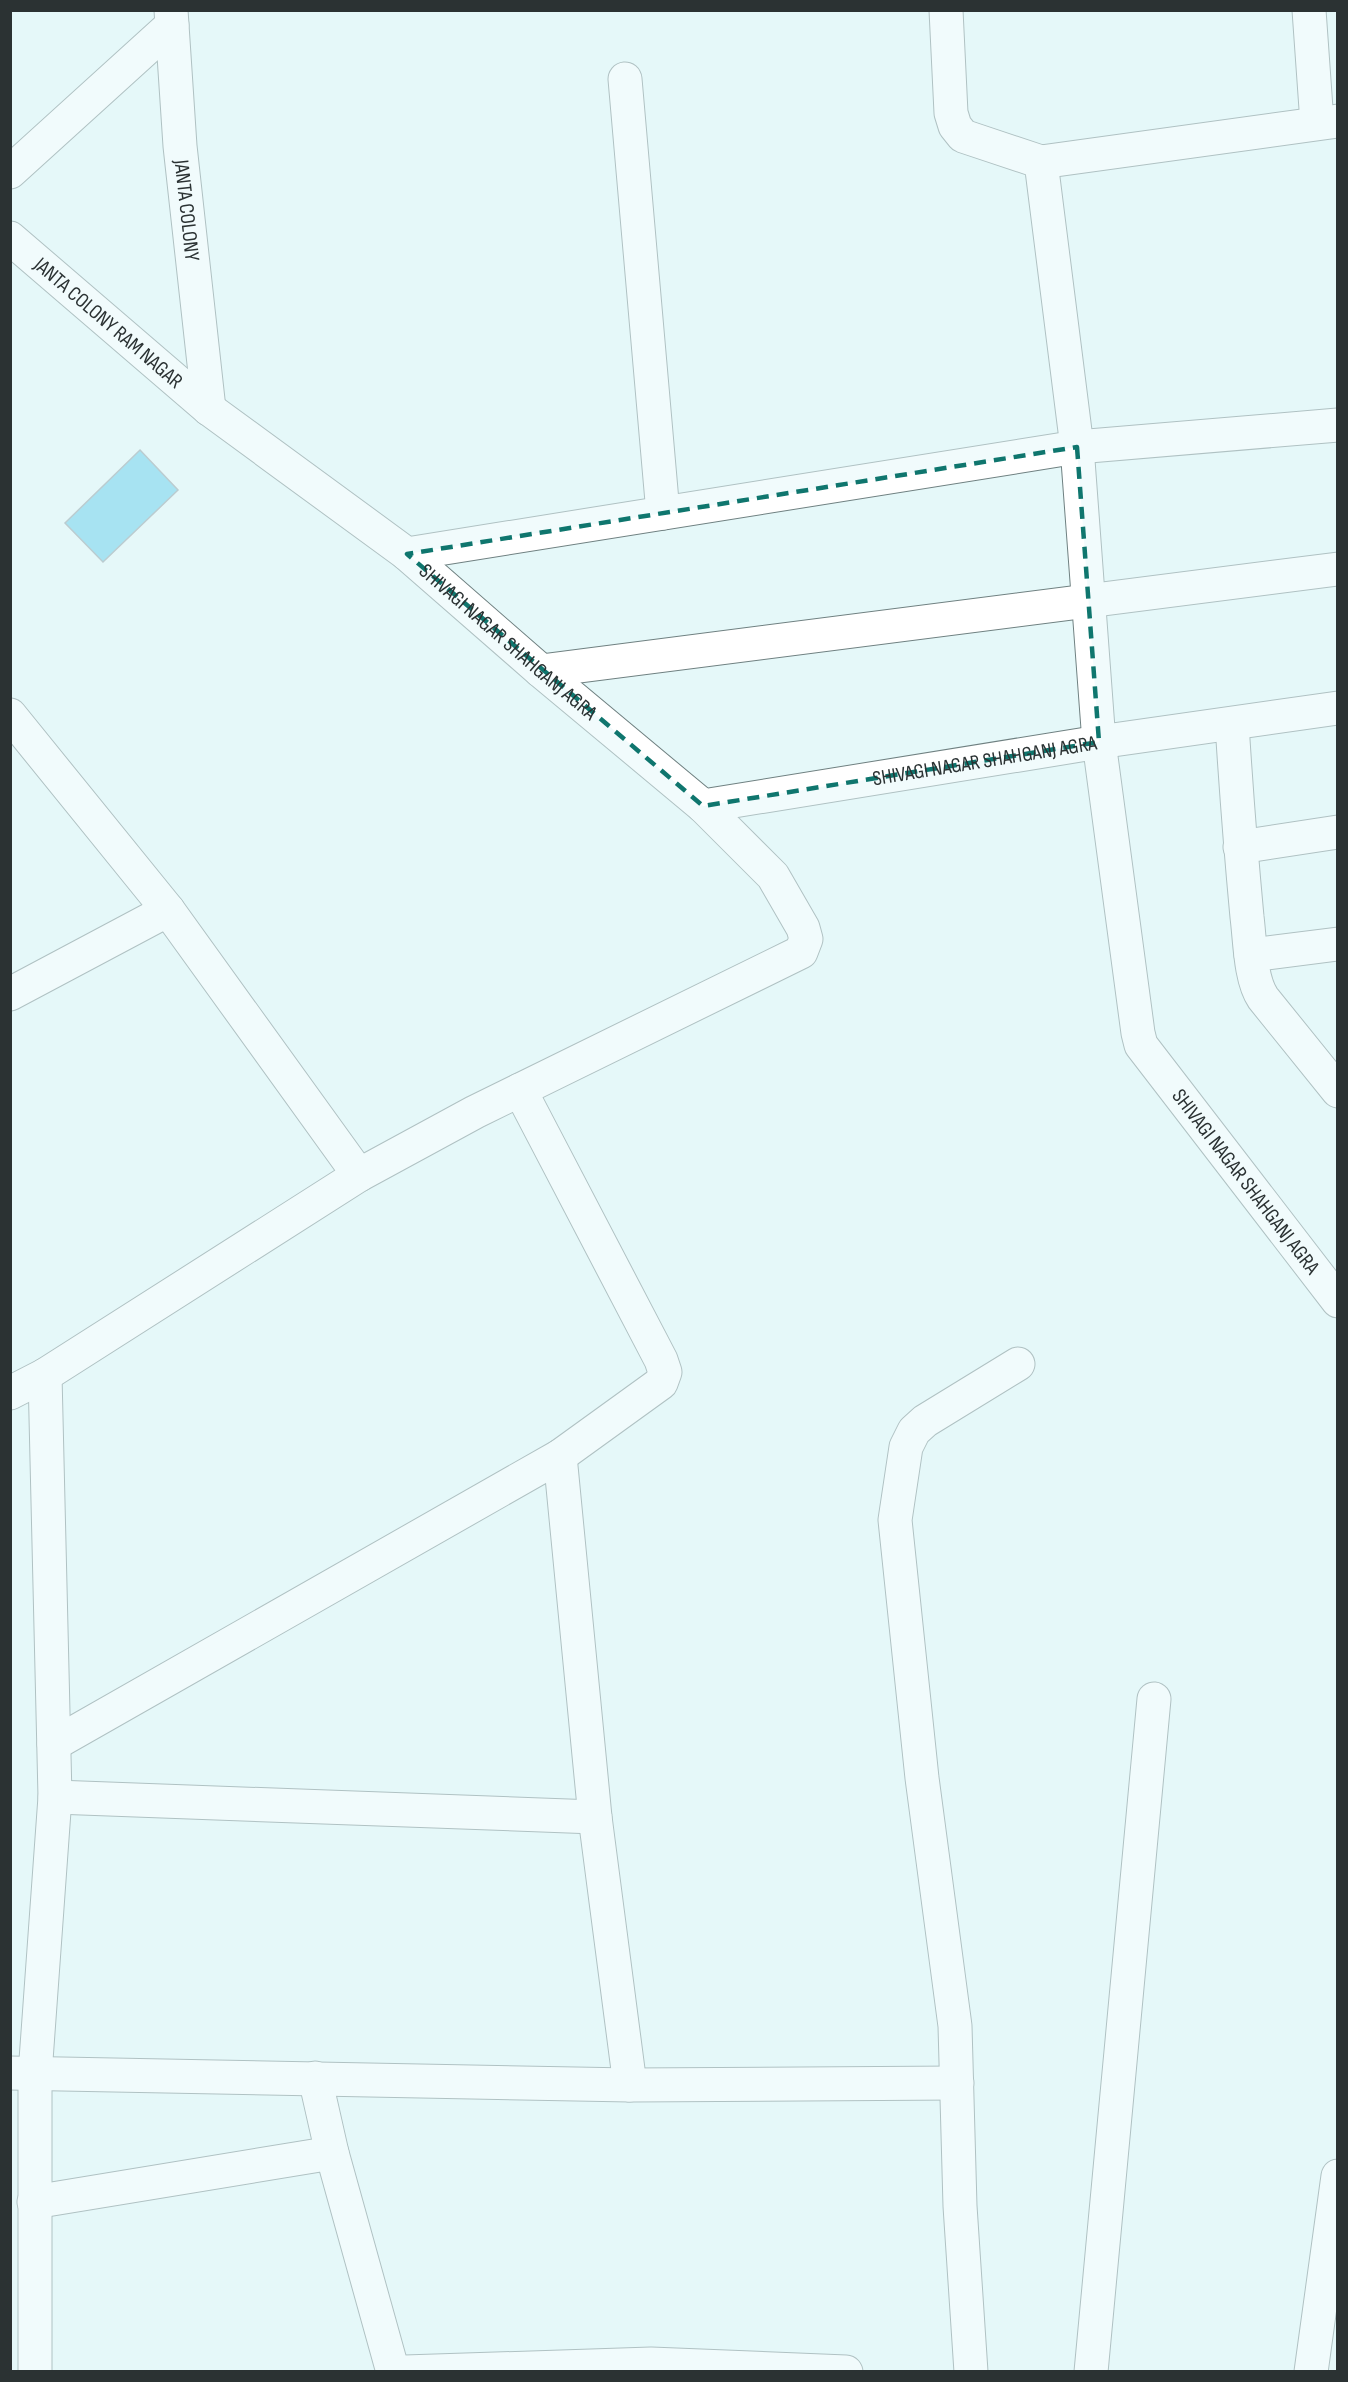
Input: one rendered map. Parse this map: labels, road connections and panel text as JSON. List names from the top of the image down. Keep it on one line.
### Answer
{"streets":{"street":["JANTA COLONY","JANTA COLONY RAM NAGAR","SHIVAGI NAGAR SHAHGANJ AGRA"]},"crossings":[["JANTA COLONY","JANTA COLONY RAM NAGAR"],["JANTA COLONY","SHIVAGI NAGAR SHAHGANJ AGRA"],["JANTA COLONY RAM NAGAR","SHIVAGI NAGAR SHAHGANJ AGRA"]]}
